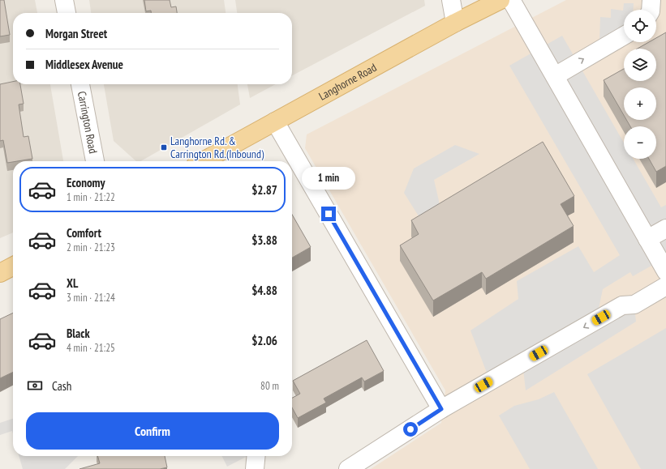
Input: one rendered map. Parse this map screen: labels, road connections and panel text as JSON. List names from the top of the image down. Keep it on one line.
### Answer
{"streets":{"main road":["Langhorne Road"],"street":["Carrington Road"]},"places":{"transit":["Langhorne Rd. & Carrington Rd.(Inbound)"]},"page":{"map_buttons":["+","−"],"banner":["Morgan Street","Middlesex Avenue"],"bubble":"1 min","list":[{"name":"Economy","note":"1 min · 21:22","value":"$2.87"},{"name":"Comfort","note":"2 min · 21:23","value":"$3.88"},{"name":"XL","note":"3 min · 21:24","value":"$4.88"},{"name":"Black","note":"4 min · 21:25","value":"$2.06"}],"pay":["Cash","80 m"],"buttons":"Confirm"}}
